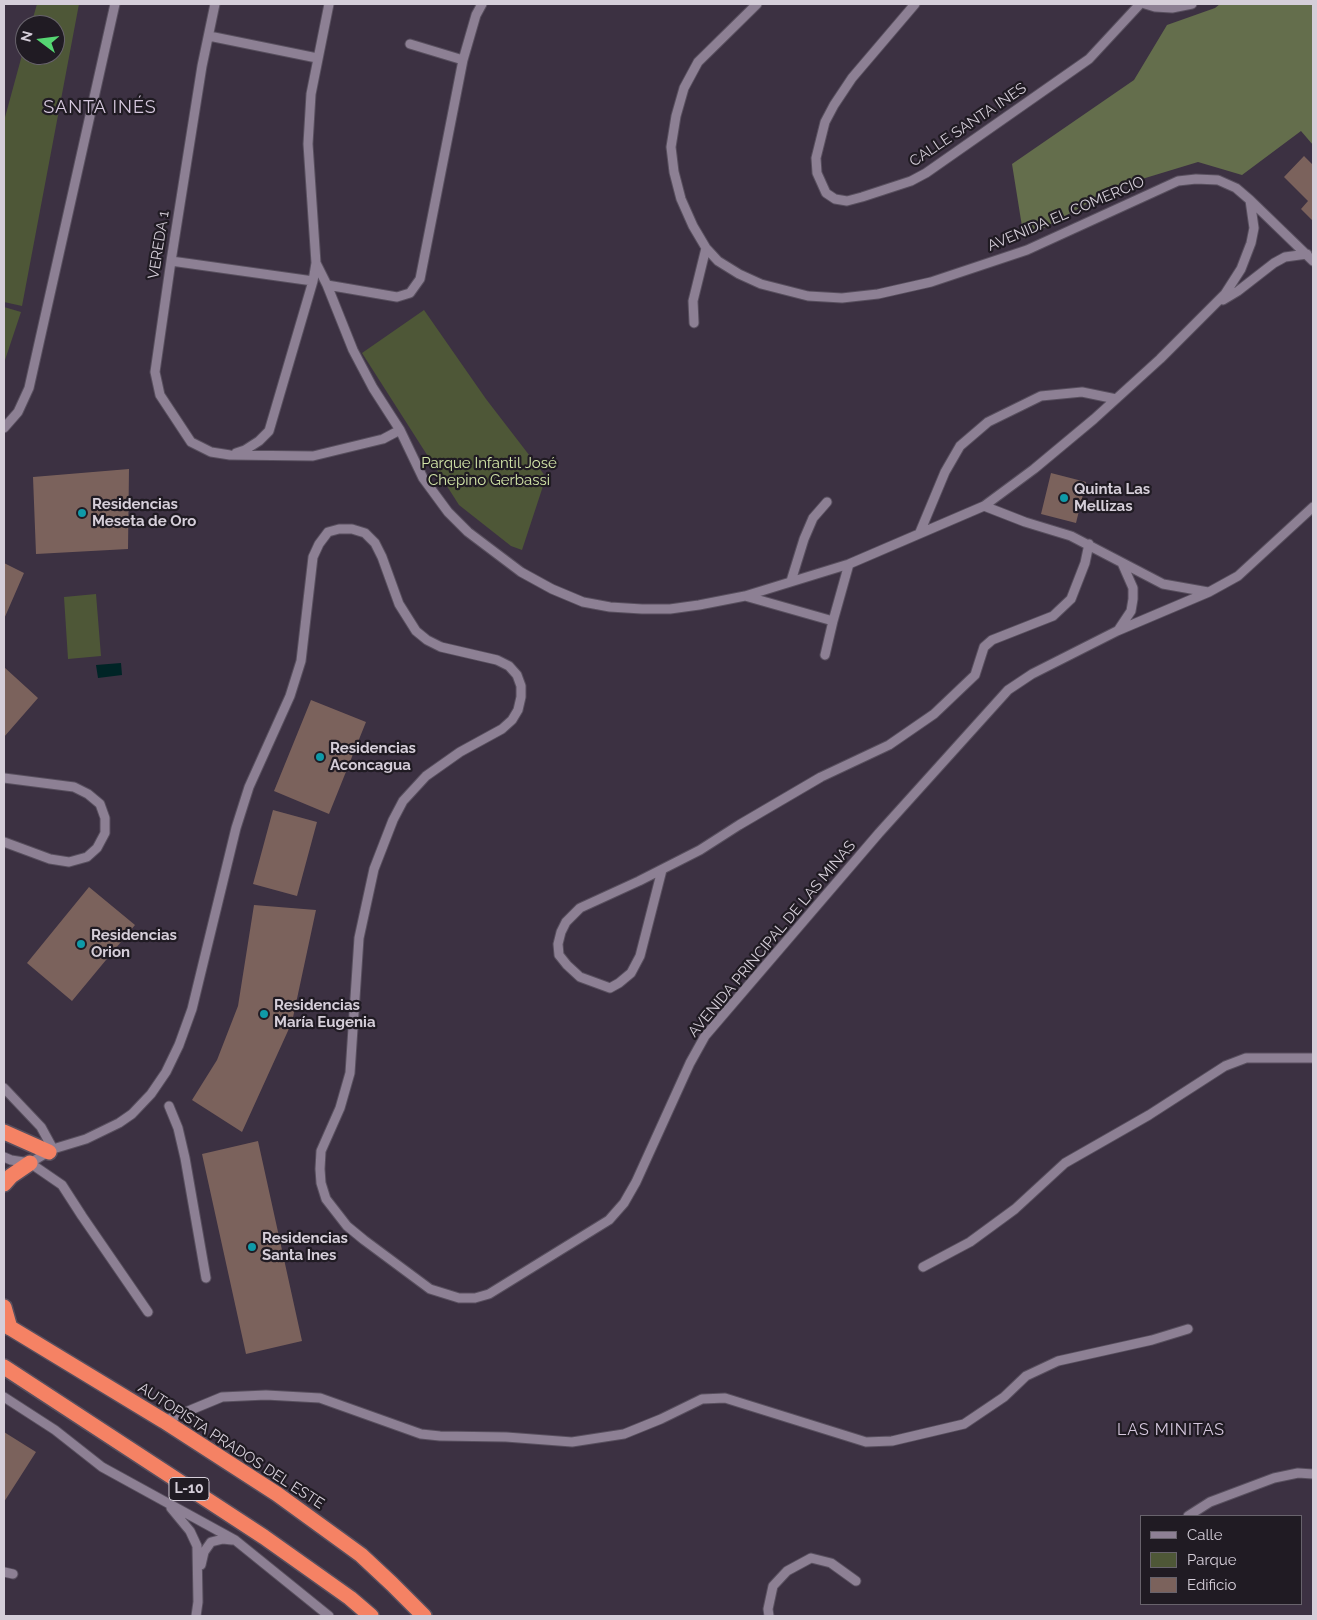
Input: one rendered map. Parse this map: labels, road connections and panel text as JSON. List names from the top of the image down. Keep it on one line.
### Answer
{"streets":{"highway":["AUTOPISTA PRADOS DEL ESTE","L-10"],"street":["CALLE SANTA INES","AVENIDA EL COMERCIO","VEREDA 1","AVENIDA PRINCIPAL DE LAS MINAS"]},"districts":["SANTA INÉS","LAS MINITAS"],"parks":["Parque Infantil José Chepino Gerbassi"],"places":["Quinta Las Mellizas","Residencias Meseta de Oro","Residencias Aconcagua","Residencias Orion","Residencias María Eugenia","Residencias Santa Ines"],"legend":["Calle","Parque","Edificio"],"north":"left"}
